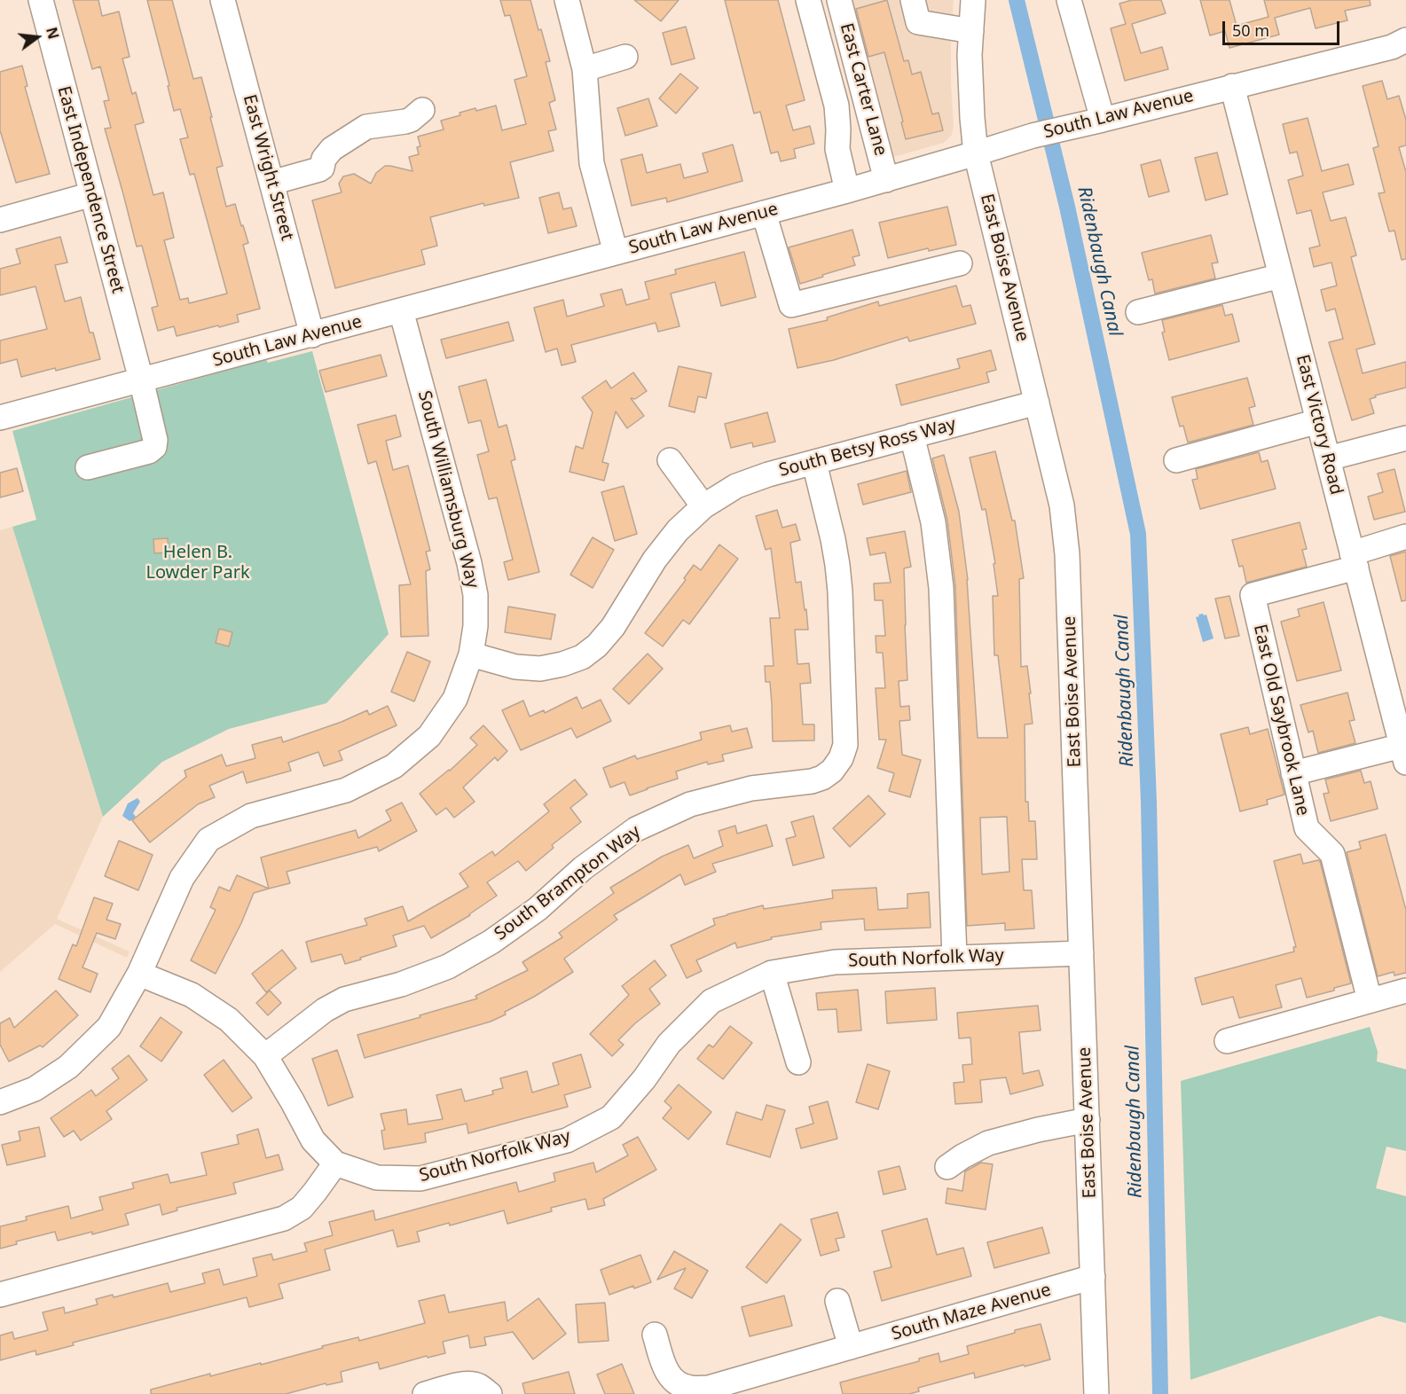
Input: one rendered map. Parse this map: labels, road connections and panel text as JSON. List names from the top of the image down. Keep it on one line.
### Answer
{"streets":{"street":["East Carter Lane","South Law Avenue","East Wright Street","East Independence Street","East Boise Avenue","East Victory Road","South Betsy Ross Way","South Williamsburg Way","East Old Saybrook Lane","South Brampton Way","South Norfolk Way","South Maze Avenue"]},"crossings":[["East Carter Lane","South Law Avenue"],["South Law Avenue","East Wright Street"],["South Law Avenue","East Independence Street"],["South Law Avenue","East Boise Avenue"],["South Law Avenue","East Victory Road"],["South Law Avenue","South Williamsburg Way"],["East Boise Avenue","South Betsy Ross Way"],["East Boise Avenue","South Norfolk Way"],["East Boise Avenue","South Maze Avenue"],["East Victory Road","East Old Saybrook Lane"],["South Betsy Ross Way","South Williamsburg Way"],["South Betsy Ross Way","South Brampton Way"]],"water":["Ridenbaugh Canal"],"parks":["Helen B. Lowder Park"],"scale_bar":"50 m","north":"right"}
